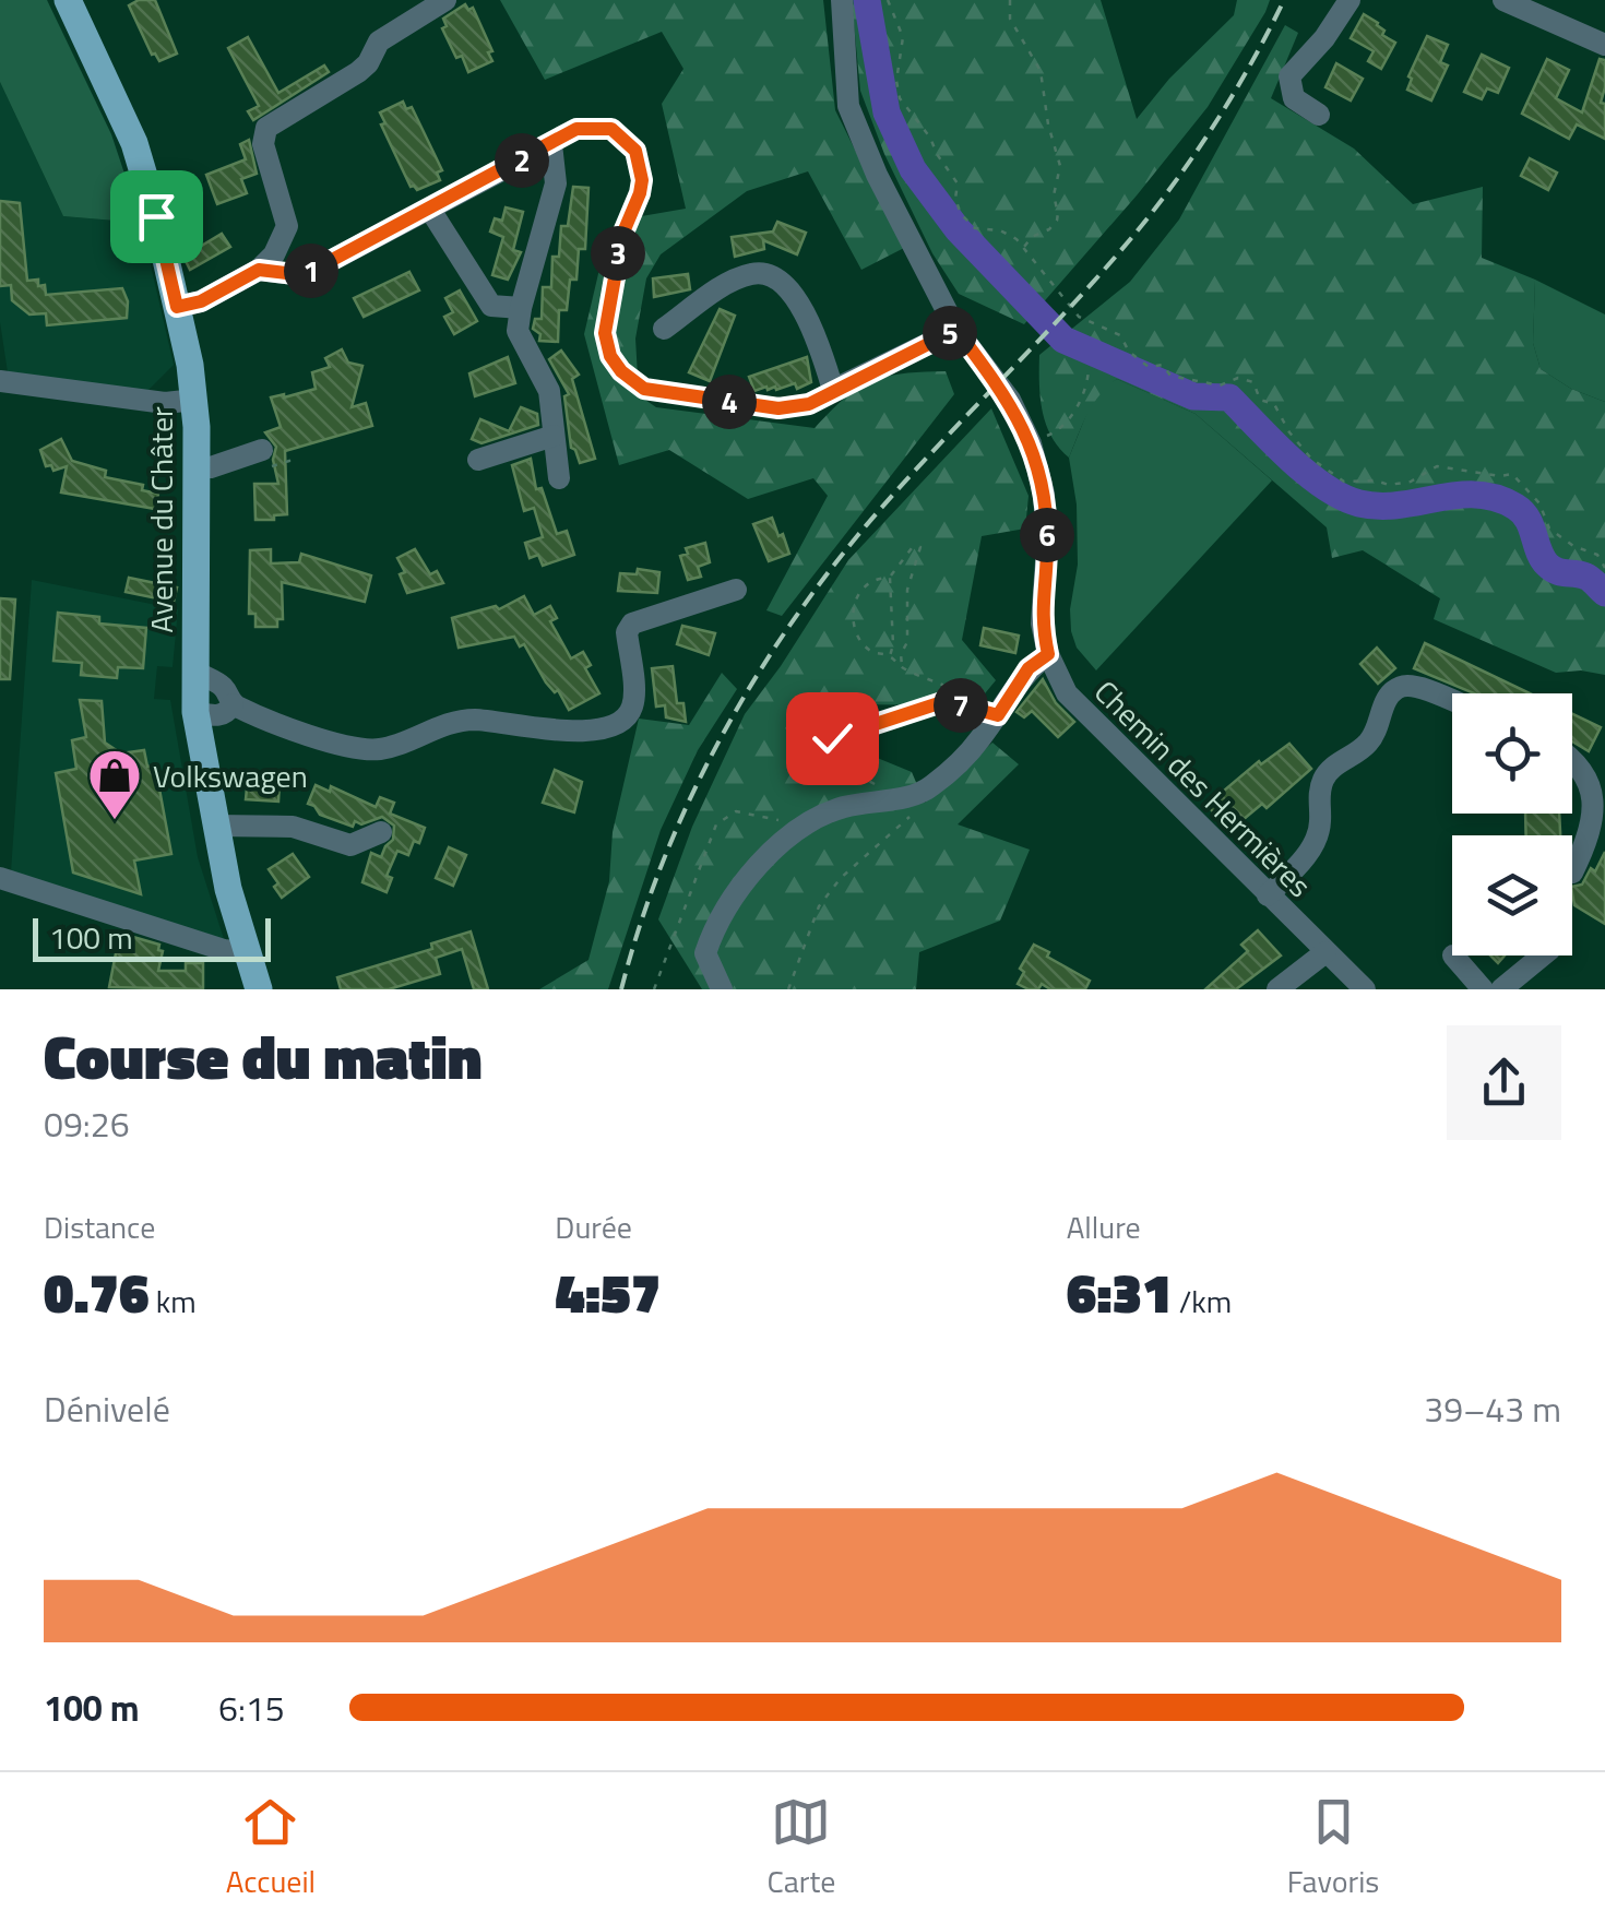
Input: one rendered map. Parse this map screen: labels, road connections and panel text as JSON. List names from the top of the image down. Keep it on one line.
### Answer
{"streets":{"main road":["Avenue du Châter"],"street":["Chemin des Hermières"]},"places":{"shop":["Volkswagen"]},"scale_bar":"100 m","page":{"pins":["2","3","1","5","4","6","7"],"scale":"100 m","heading":["Course du matin","09:26"],"stats":[["Distance","0.76 km"],["Durée","4:57"],["Allure","6:31 /km"]],"chart":["Dénivelé","39–43 m"],"list":[{"name":"100 m","note":"6:15"}],"tabs":["Accueil","Carte","Favoris"]}}
